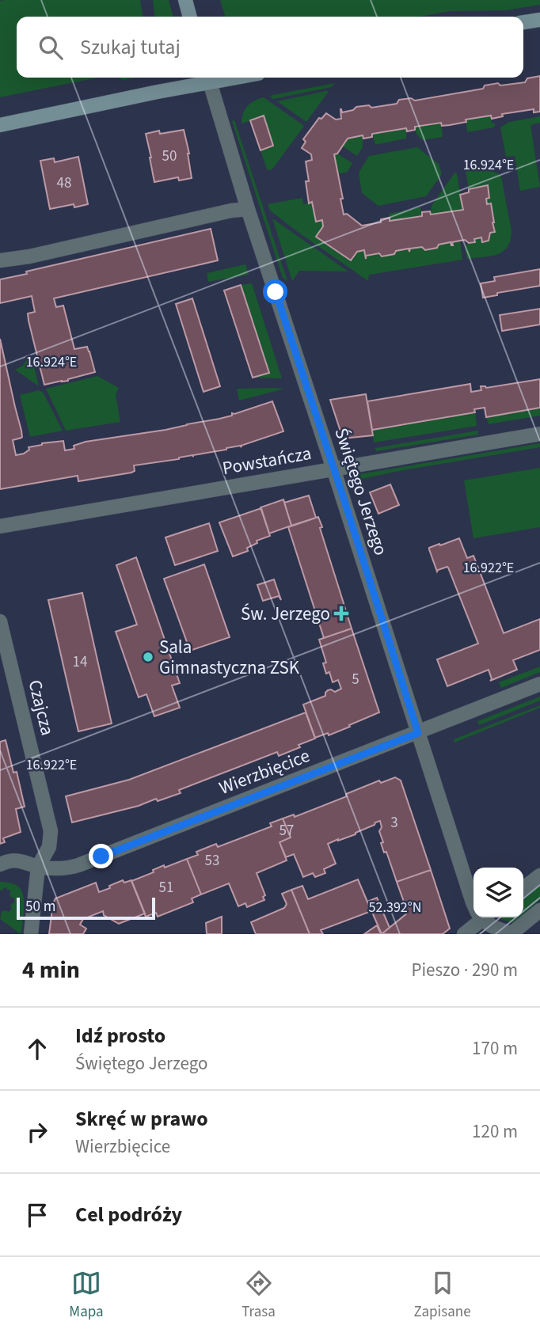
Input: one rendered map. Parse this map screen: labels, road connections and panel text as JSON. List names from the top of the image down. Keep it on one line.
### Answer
{"streets":{"street":["Powstańcza","Świętego Jerzego","Czajcza","Wierzbięcice"]},"crossings":[["Powstańcza","Świętego Jerzego"],["Świętego Jerzego","Wierzbięcice"],["Czajcza","Wierzbięcice"]],"places":{"health":["Św. Jerzego"],"other":["Sala Gimnastyczna ZSK"]},"house_numbers":["50","48","14","5","3","57","53","51"],"scale_bar":"50 m","page":{"search":"Szukaj tutaj","scale":"50 m","heading":["4 min","Pieszo · 290 m"],"list":[["Idź prosto","Świętego Jerzego","170 m"],["Skręć w prawo","Wierzbięcice","120 m"],"Cel podróży"],"nav":["Mapa","Trasa","Zapisane"]},"coordinates":["16.924°E","16.922°E","52.392°N"]}
